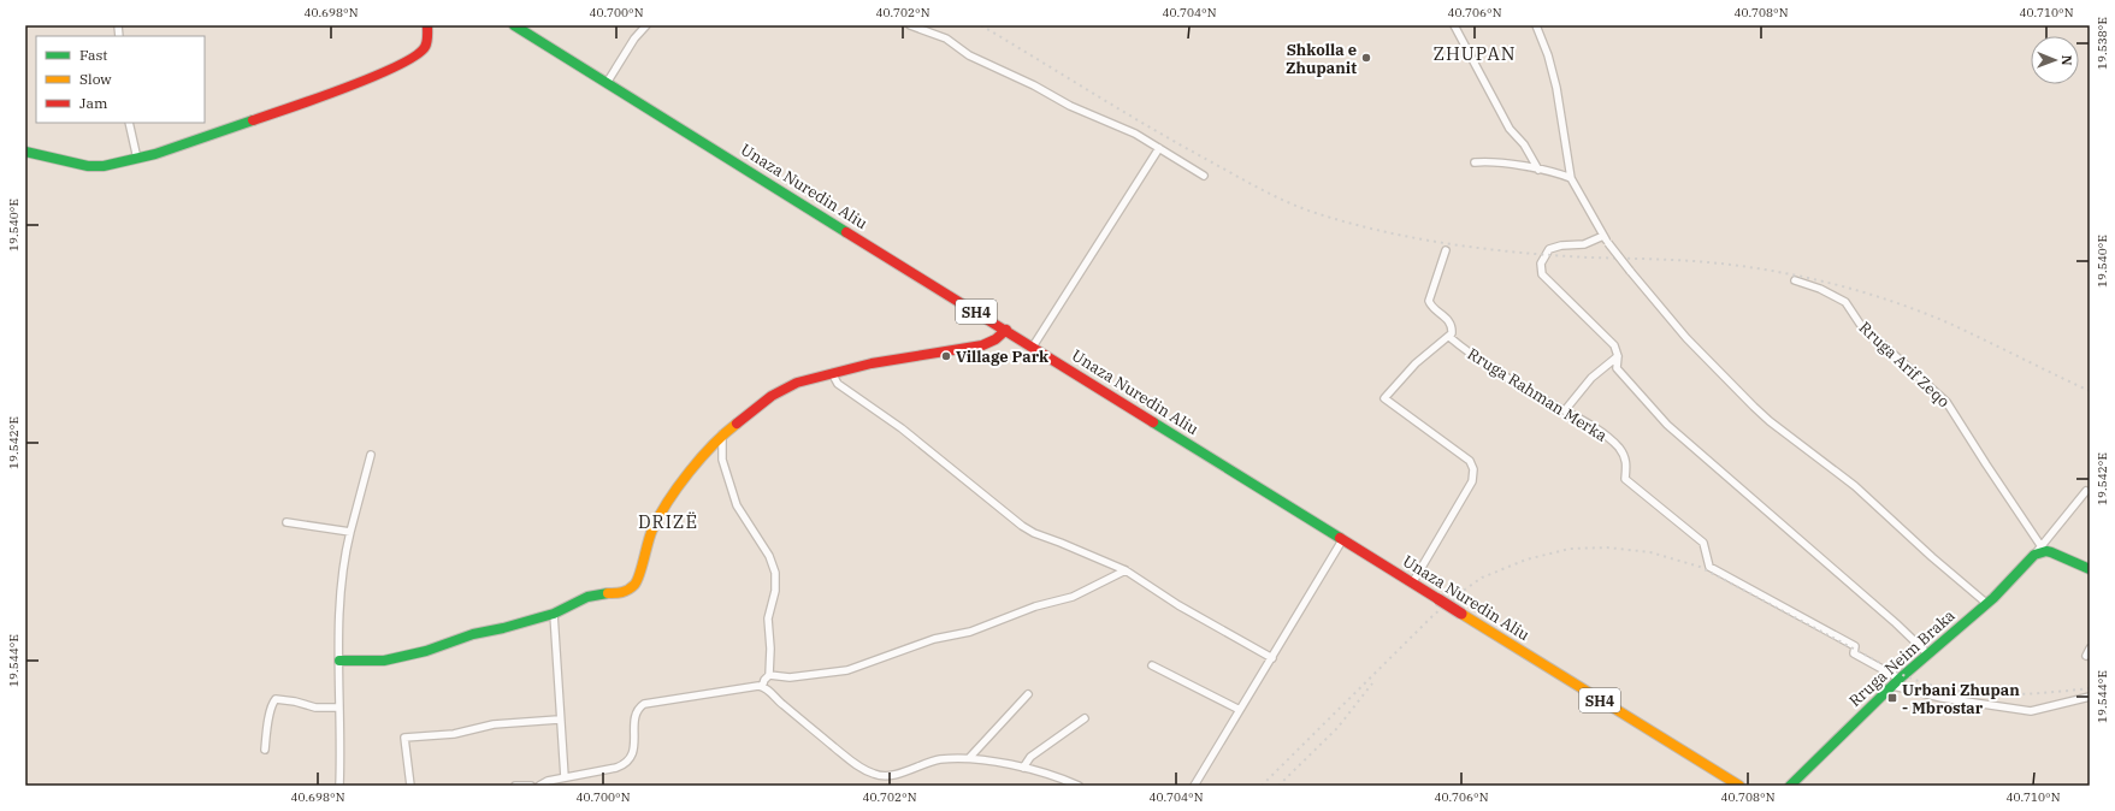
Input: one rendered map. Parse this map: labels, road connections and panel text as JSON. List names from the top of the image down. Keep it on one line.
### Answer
{"streets":{"main road":["Unaza Nuredin Aliu","SH4","Rruga Neim Braka"],"street":["Rruga Arif Zeqo","Rruga Rahman Merka"]},"crossings":[["Rruga Rahman Merka","Rruga Neim Braka"]],"districts":["ZHUPAN","DRIZË"],"places":{"other":["Shkolla e Zhupanit","Village Park"],"transit":["Urbani Zhupan - Mbrostar"]},"legend":["Fast","Slow","Jam"],"north":"right","coordinates":["40.698°N","40.700°N","40.702°N","40.704°N","40.706°N","40.708°N","40.710°N","19.538°E","19.540°E","19.542°E","19.544°E"]}
